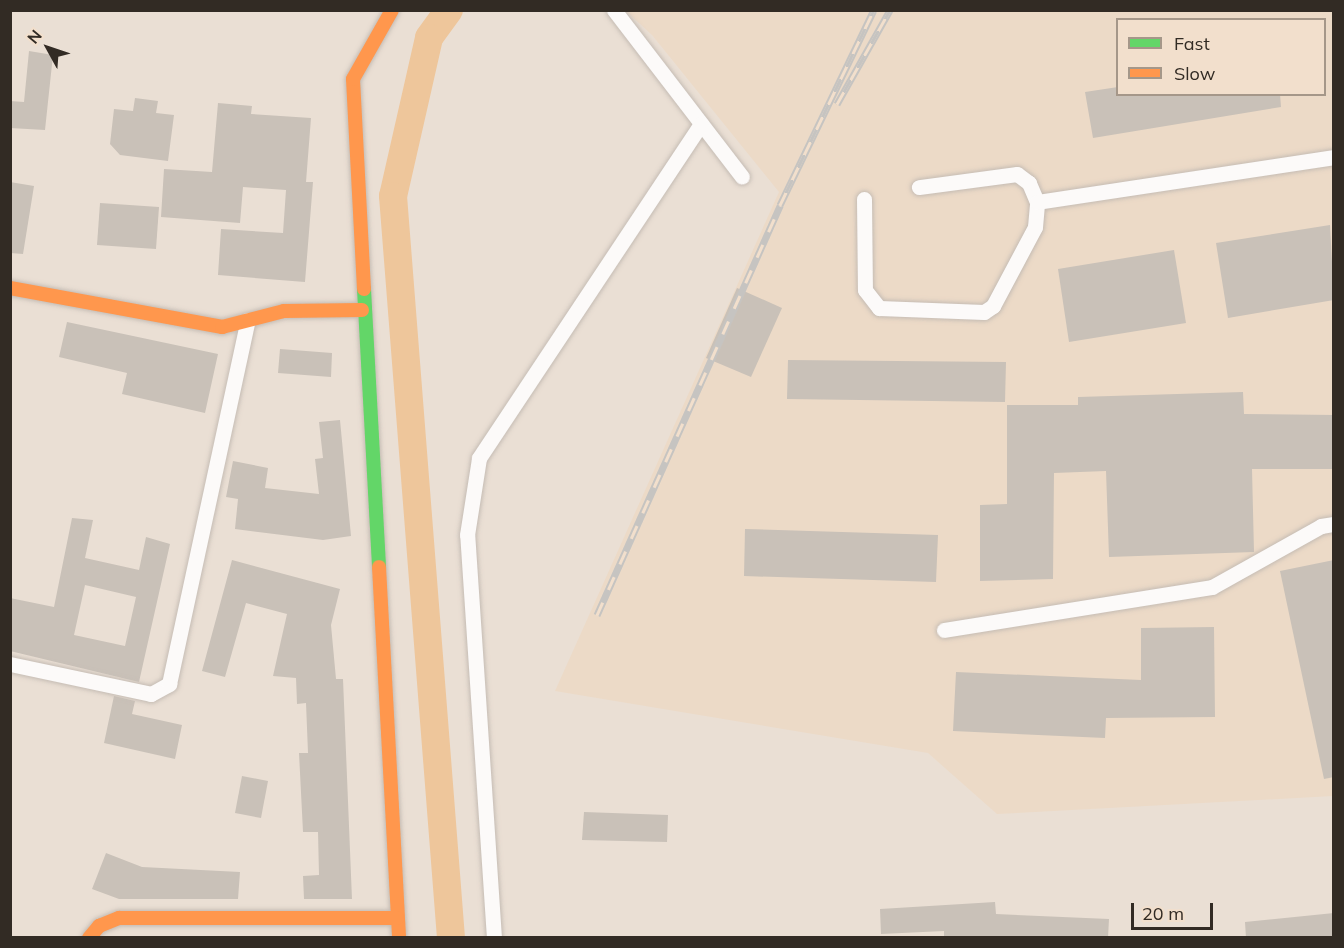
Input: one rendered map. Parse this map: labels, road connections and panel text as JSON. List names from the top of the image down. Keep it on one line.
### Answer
{"legend":["Fast","Slow"],"scale_bar":"20 m","north":"top left"}
